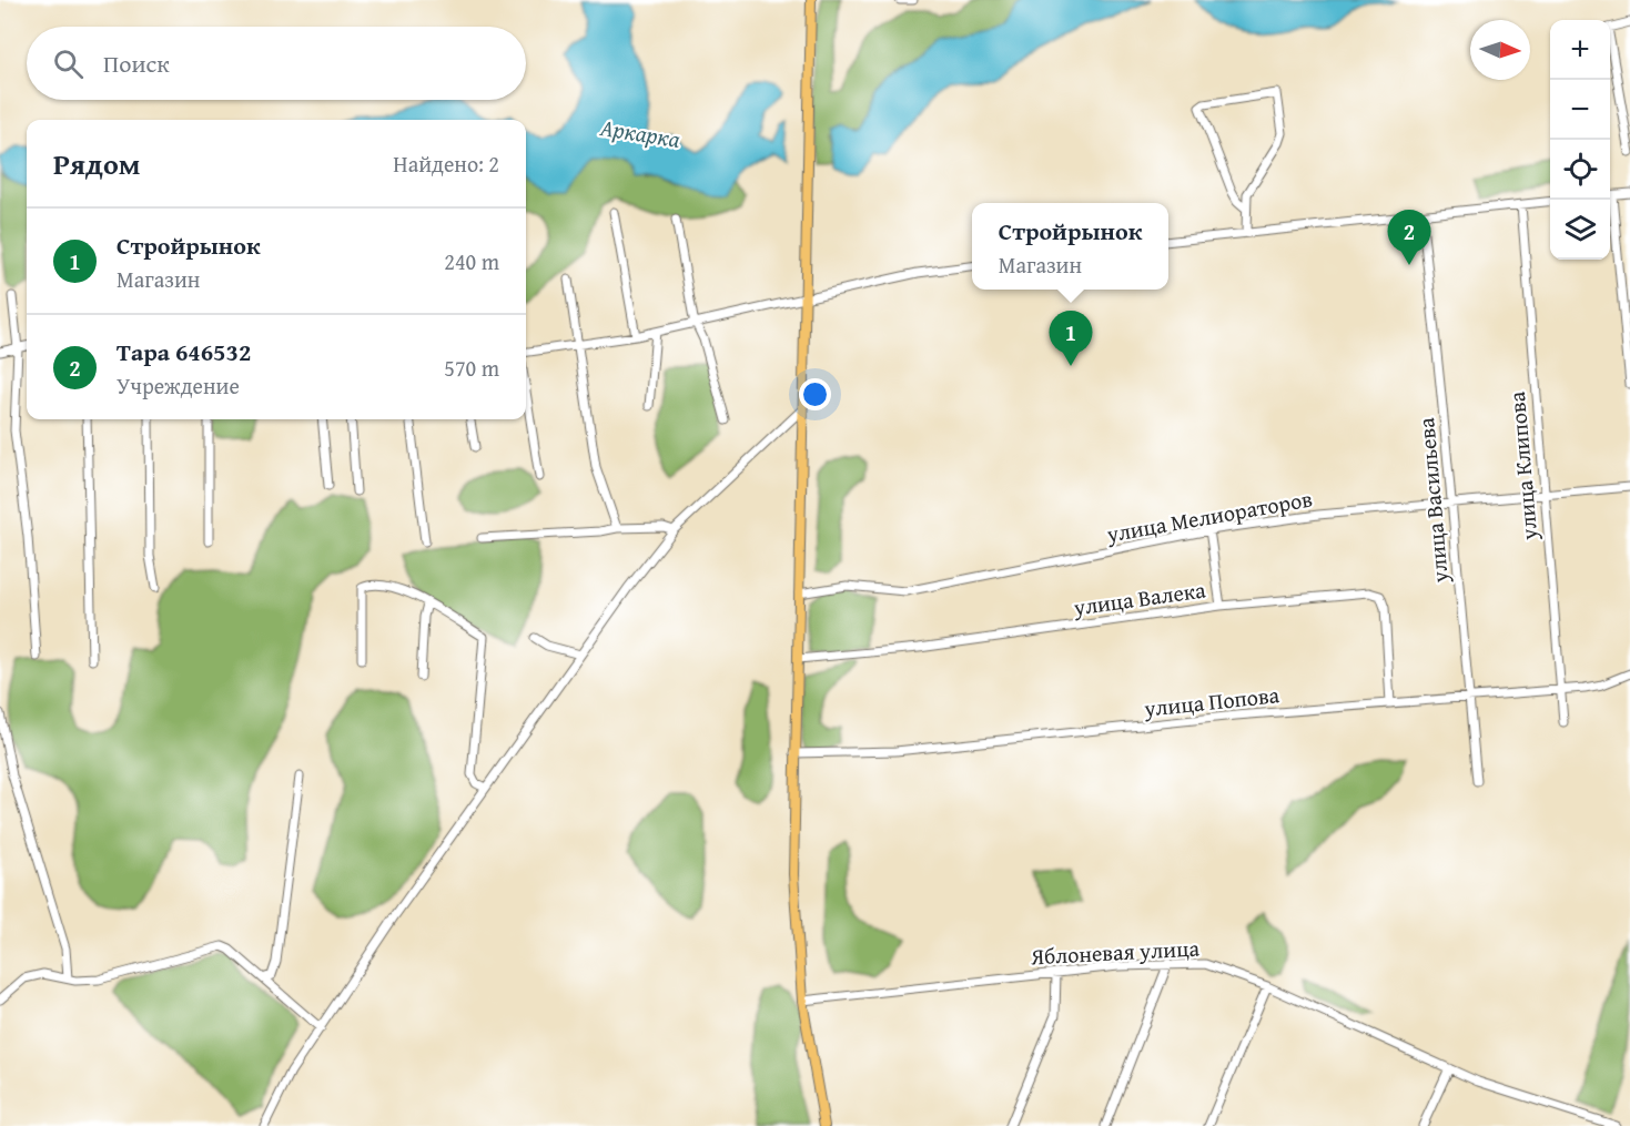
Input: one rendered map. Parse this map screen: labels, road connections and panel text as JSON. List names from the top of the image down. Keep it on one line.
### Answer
{"streets":{"street":["улица Клипова","улица Васильева","улица Мелиораторов","улица Валека","улица Попова","Яблоневая улица"]},"crossings":[["улица Клипова","улица Мелиораторов"],["улица Клипова","улица Попова"],["улица Васильева","улица Мелиораторов"],["улица Васильева","улица Попова"],["улица Валека","улица Попова"]],"water":["Аркарка"],"north":"right","page":{"map_buttons":["+","−"],"search":"Поиск","heading":["Рядом","Найдено: 2"],"popup":["Стройрынок","Магазин"],"list":[{"mark":"1","name":"Стройрынок","note":"Магазин","value":"240 m"},{"mark":"2","name":"Тара 646532","note":"Учреждение","value":"570 m"}],"pins":["2","1"]}}
